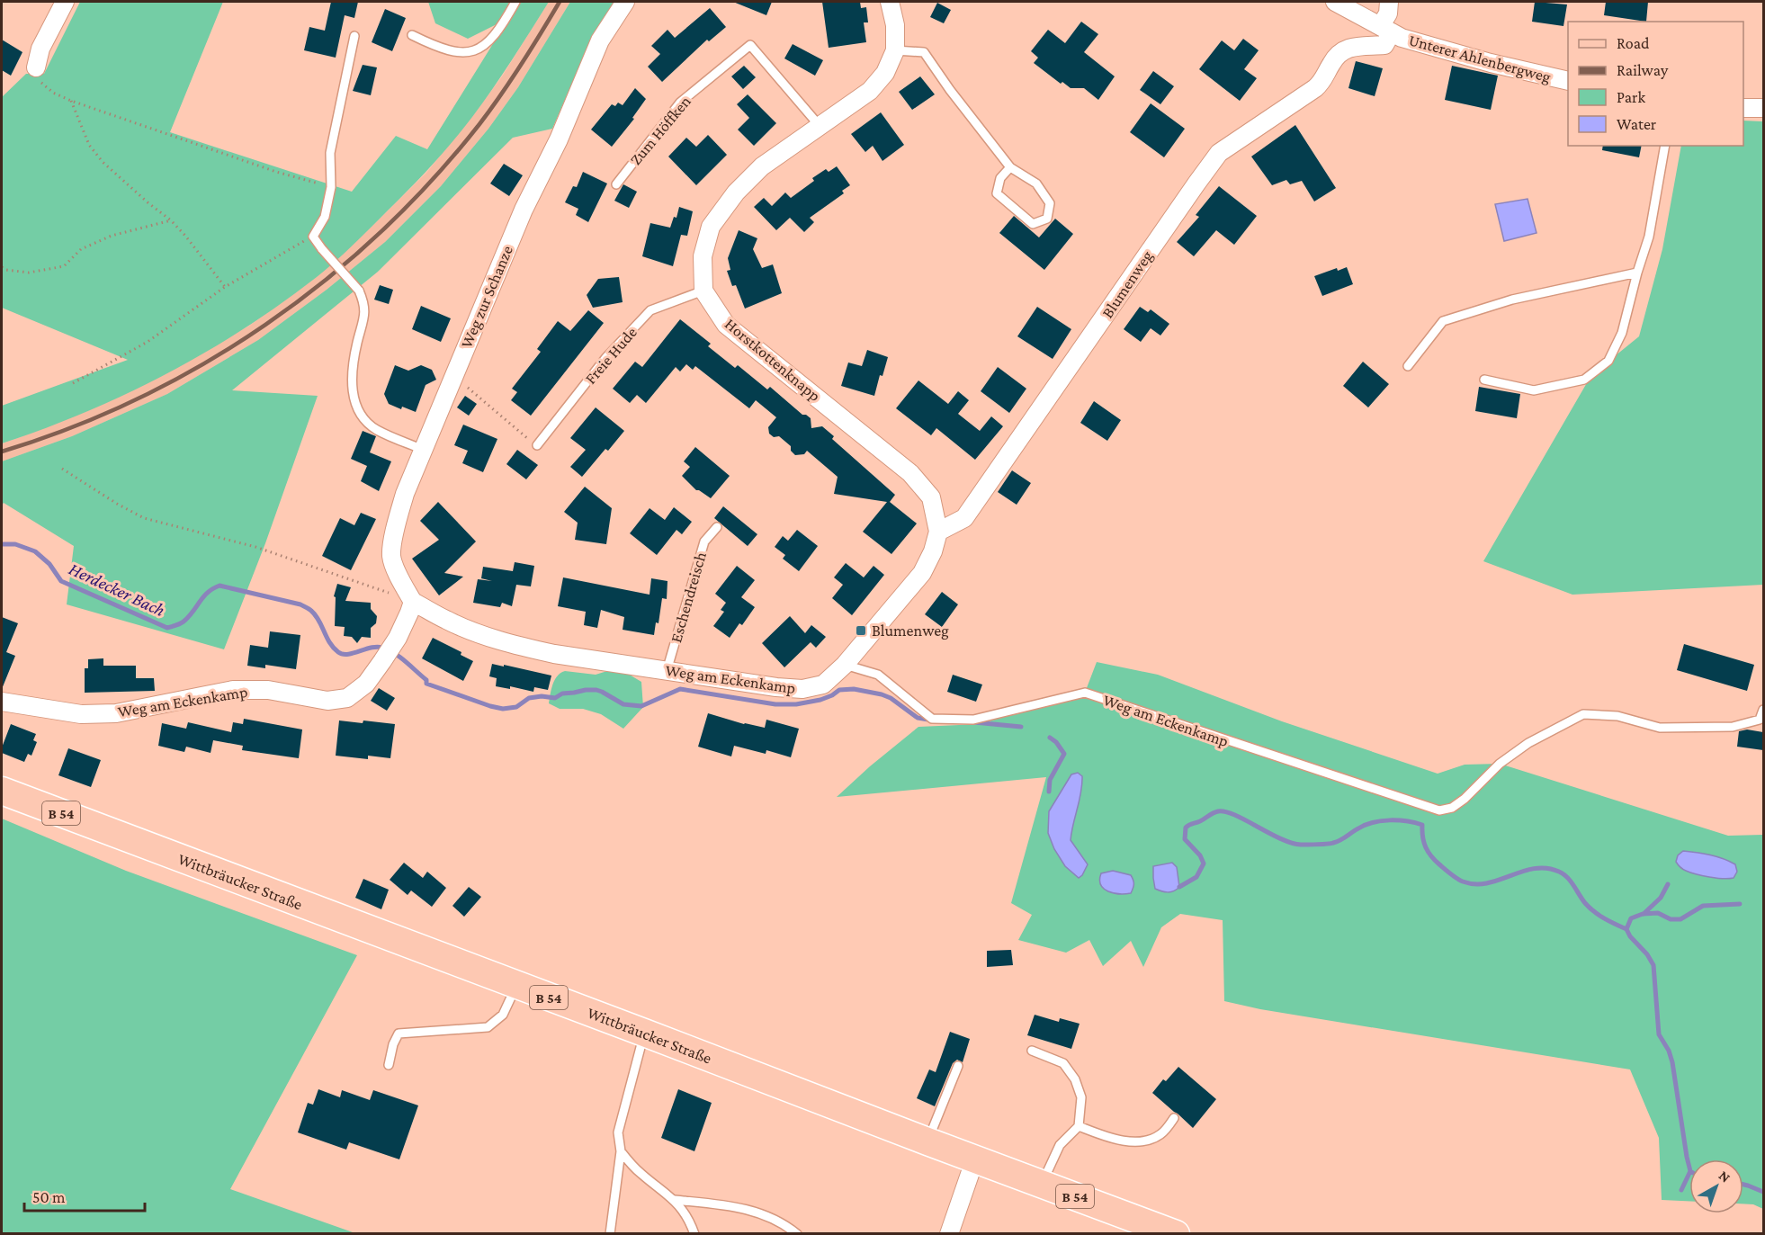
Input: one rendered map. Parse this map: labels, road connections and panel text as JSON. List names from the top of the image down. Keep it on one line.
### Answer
{"streets":{"main road":["B 54","Wittbräucker Straße"],"street":["Unterer Ahlenbergweg","Blumenweg","Weg zur Schanze","Horstkottenknapp","Weg am Eckenkamp"],"lane":["Zum Höffken","Freie Hude","Eschendreisch"]},"crossings":[["Unterer Ahlenbergweg","Blumenweg"],["Blumenweg","Horstkottenknapp"],["Weg zur Schanze","Weg am Eckenkamp"],["Freie Hude","Horstkottenknapp"],["Eschendreisch","Weg am Eckenkamp"]],"water":["Herdecker Bach"],"places":{"transit":["Blumenweg"]},"legend":["Road","Railway","Park","Water"],"scale_bar":"50 m","north":"top right"}
